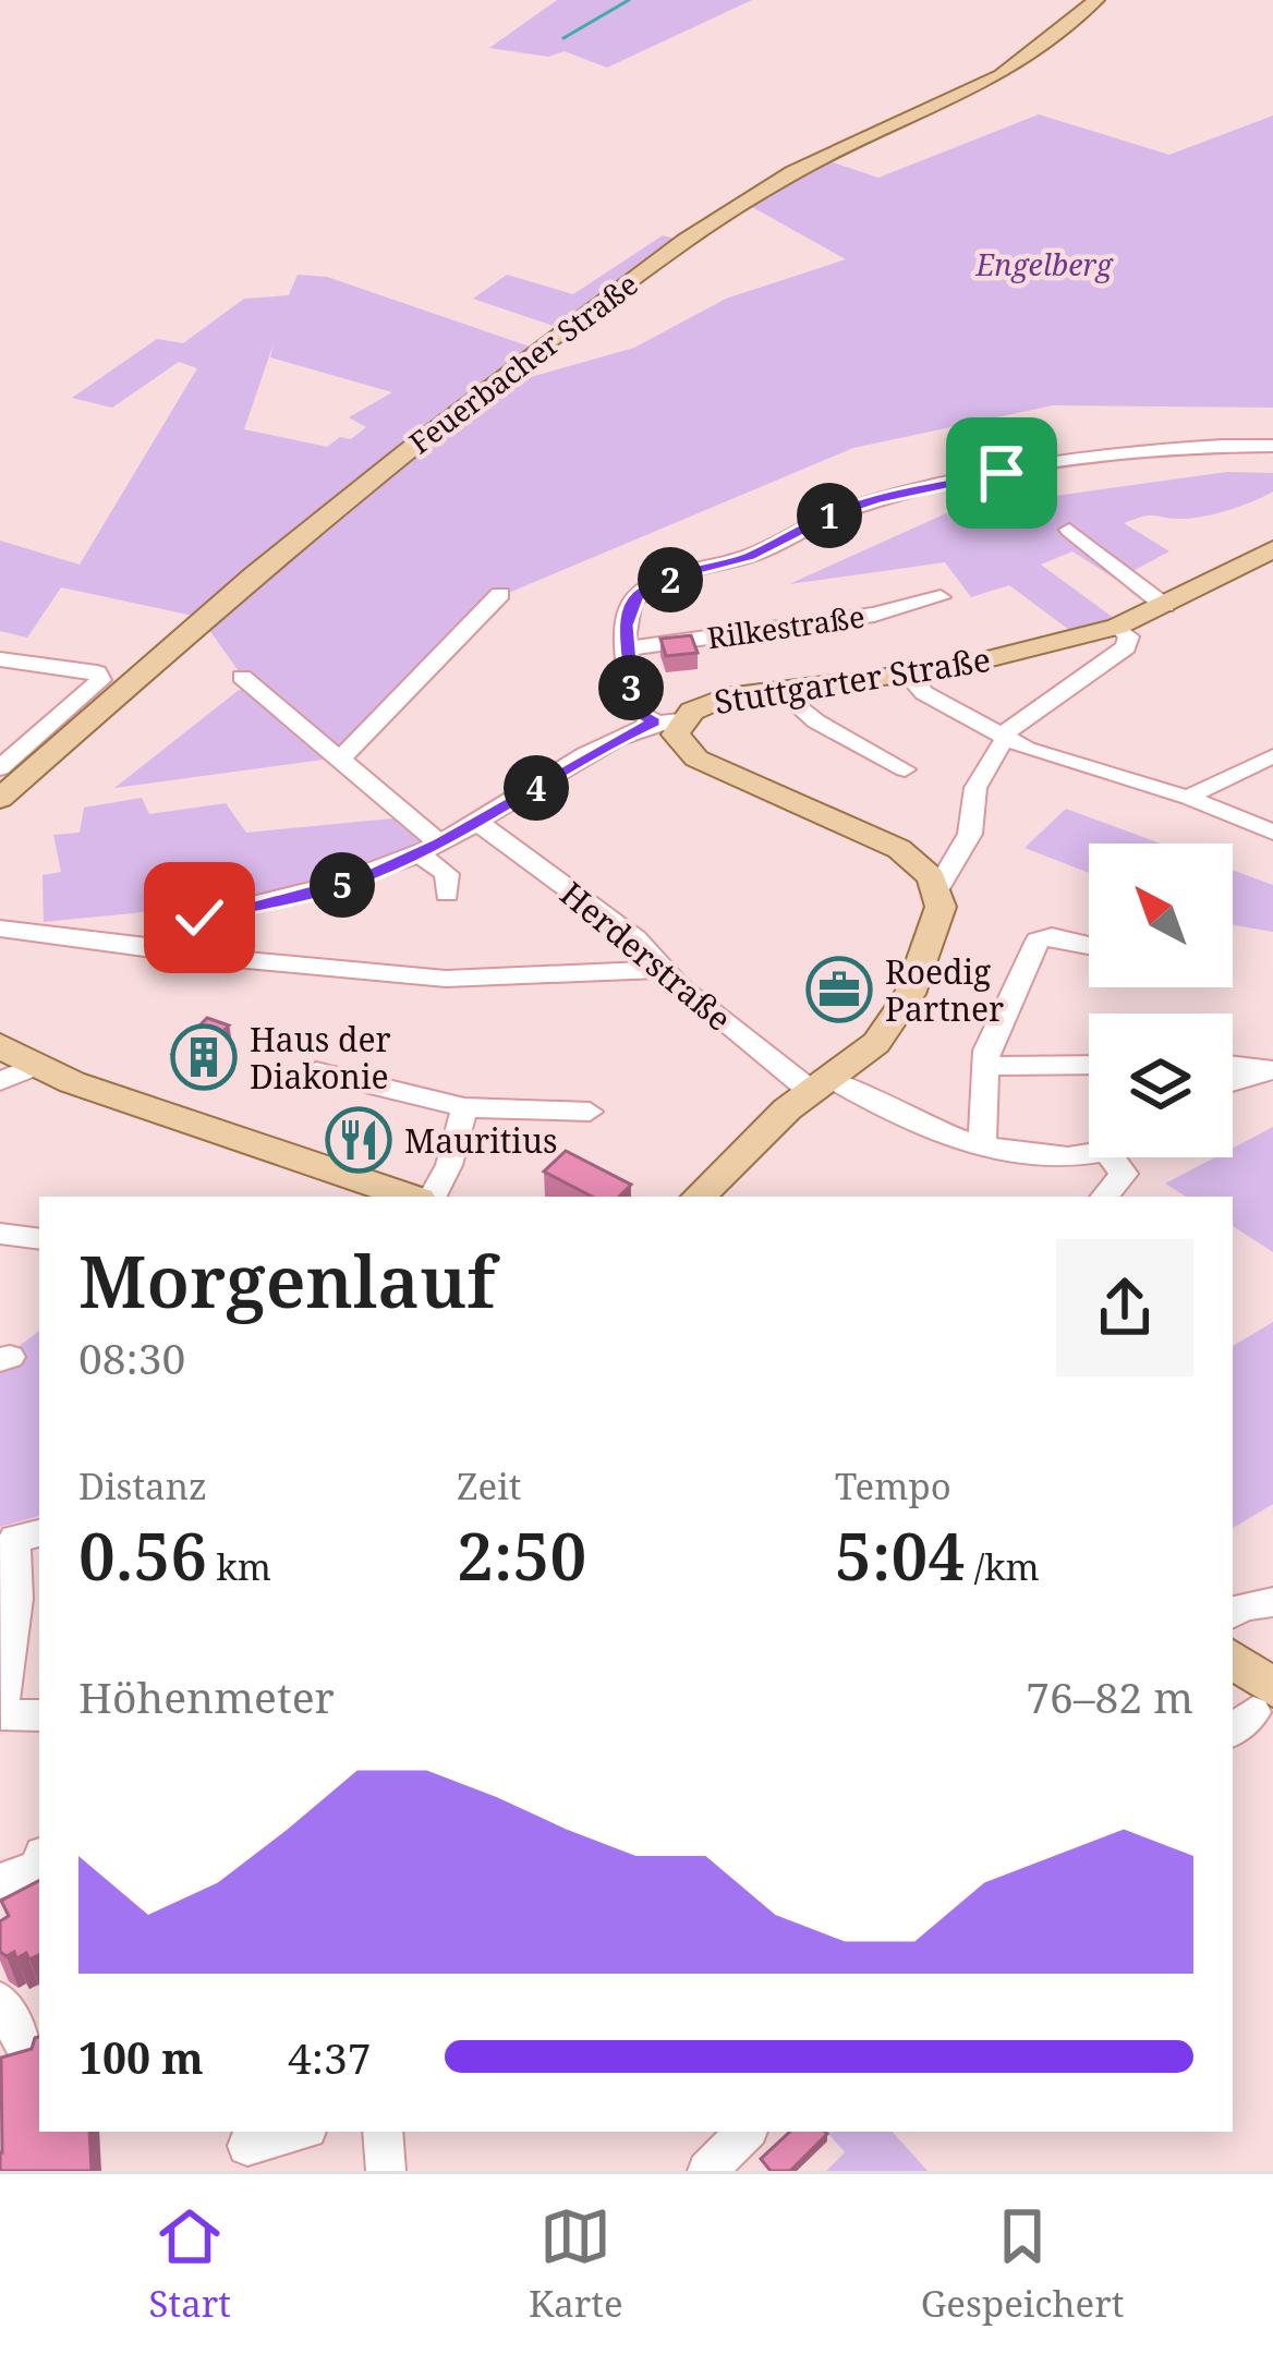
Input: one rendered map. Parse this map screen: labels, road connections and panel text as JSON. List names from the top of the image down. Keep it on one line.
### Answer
{"streets":{"main road":["Feuerbacher Straße","Stuttgarter Straße"],"street":["Rilkestraße","Herderstraße"]},"parks":["Engelberg"],"places":{"office":["Roedig Partner"],"building":["Haus der Diakonie"],"restaurant":["Mauritius"]},"north":"top left","page":{"pins":["1","2","3","4","5"],"heading":["Morgenlauf","08:30"],"stats":[["Distanz","0.56 km"],["Zeit","2:50"],["Tempo","5:04 /km"]],"chart":["Höhenmeter","76–82 m"],"list":[{"name":"100 m","note":"4:37"}],"tabs":["Start","Karte","Gespeichert"]}}
